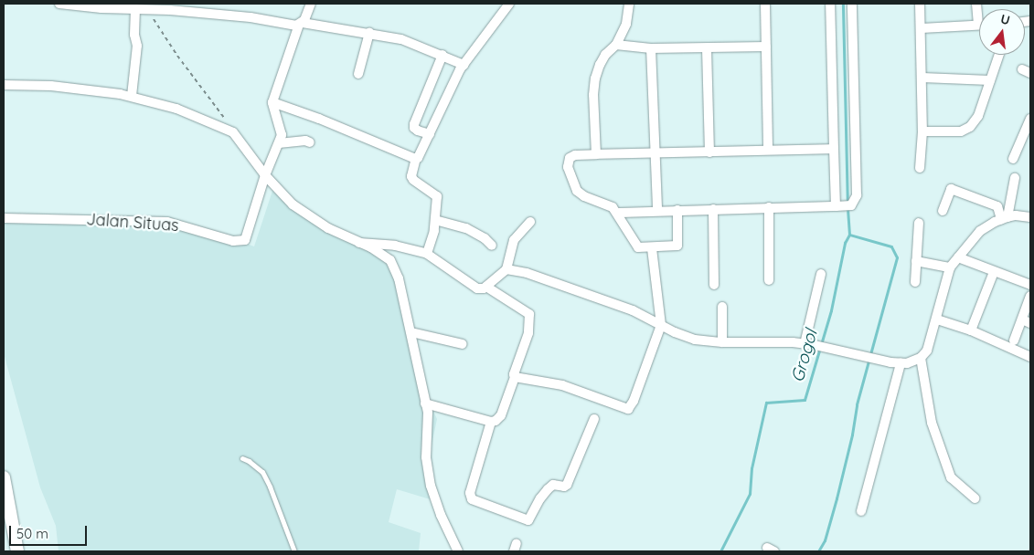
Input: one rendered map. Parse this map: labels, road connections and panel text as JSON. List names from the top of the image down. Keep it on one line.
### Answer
{"streets":{"street":["Jalan Situas"]},"water":["Grogol"],"scale_bar":"50 m","north":"top"}
